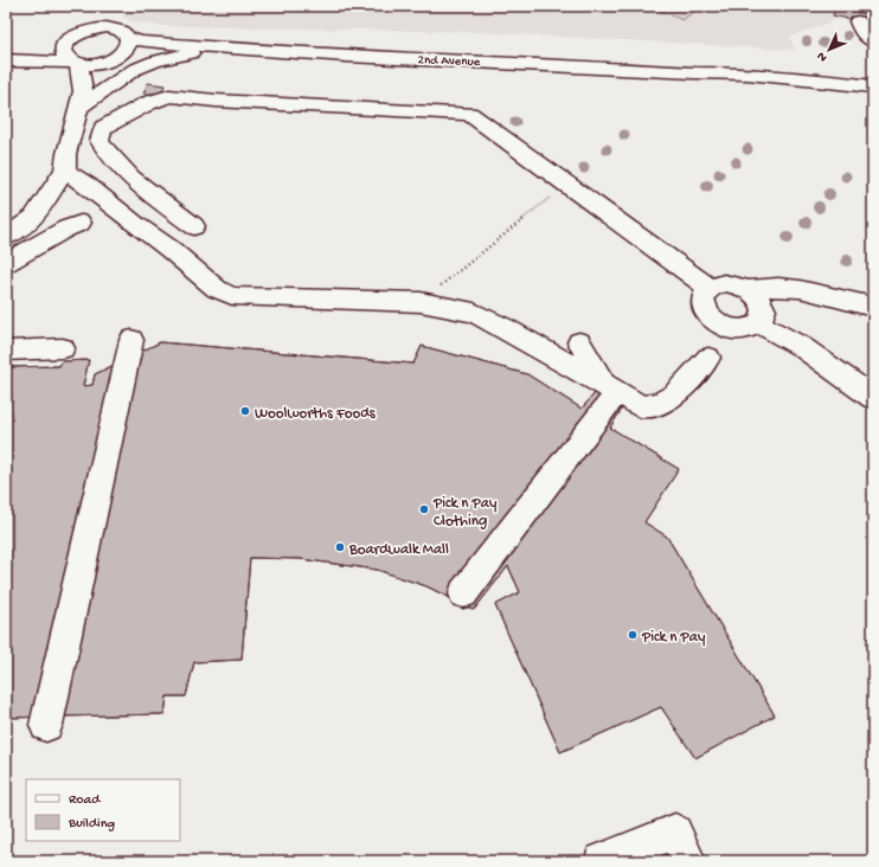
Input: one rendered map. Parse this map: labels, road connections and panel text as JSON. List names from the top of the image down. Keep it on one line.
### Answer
{"streets":{"street":["2nd Avenue"]},"places":["Woolworths Foods","Pick n Pay Clothing","Boardwalk Mall","Pick n Pay"],"legend":["Road","Building"],"north":"bottom left"}
